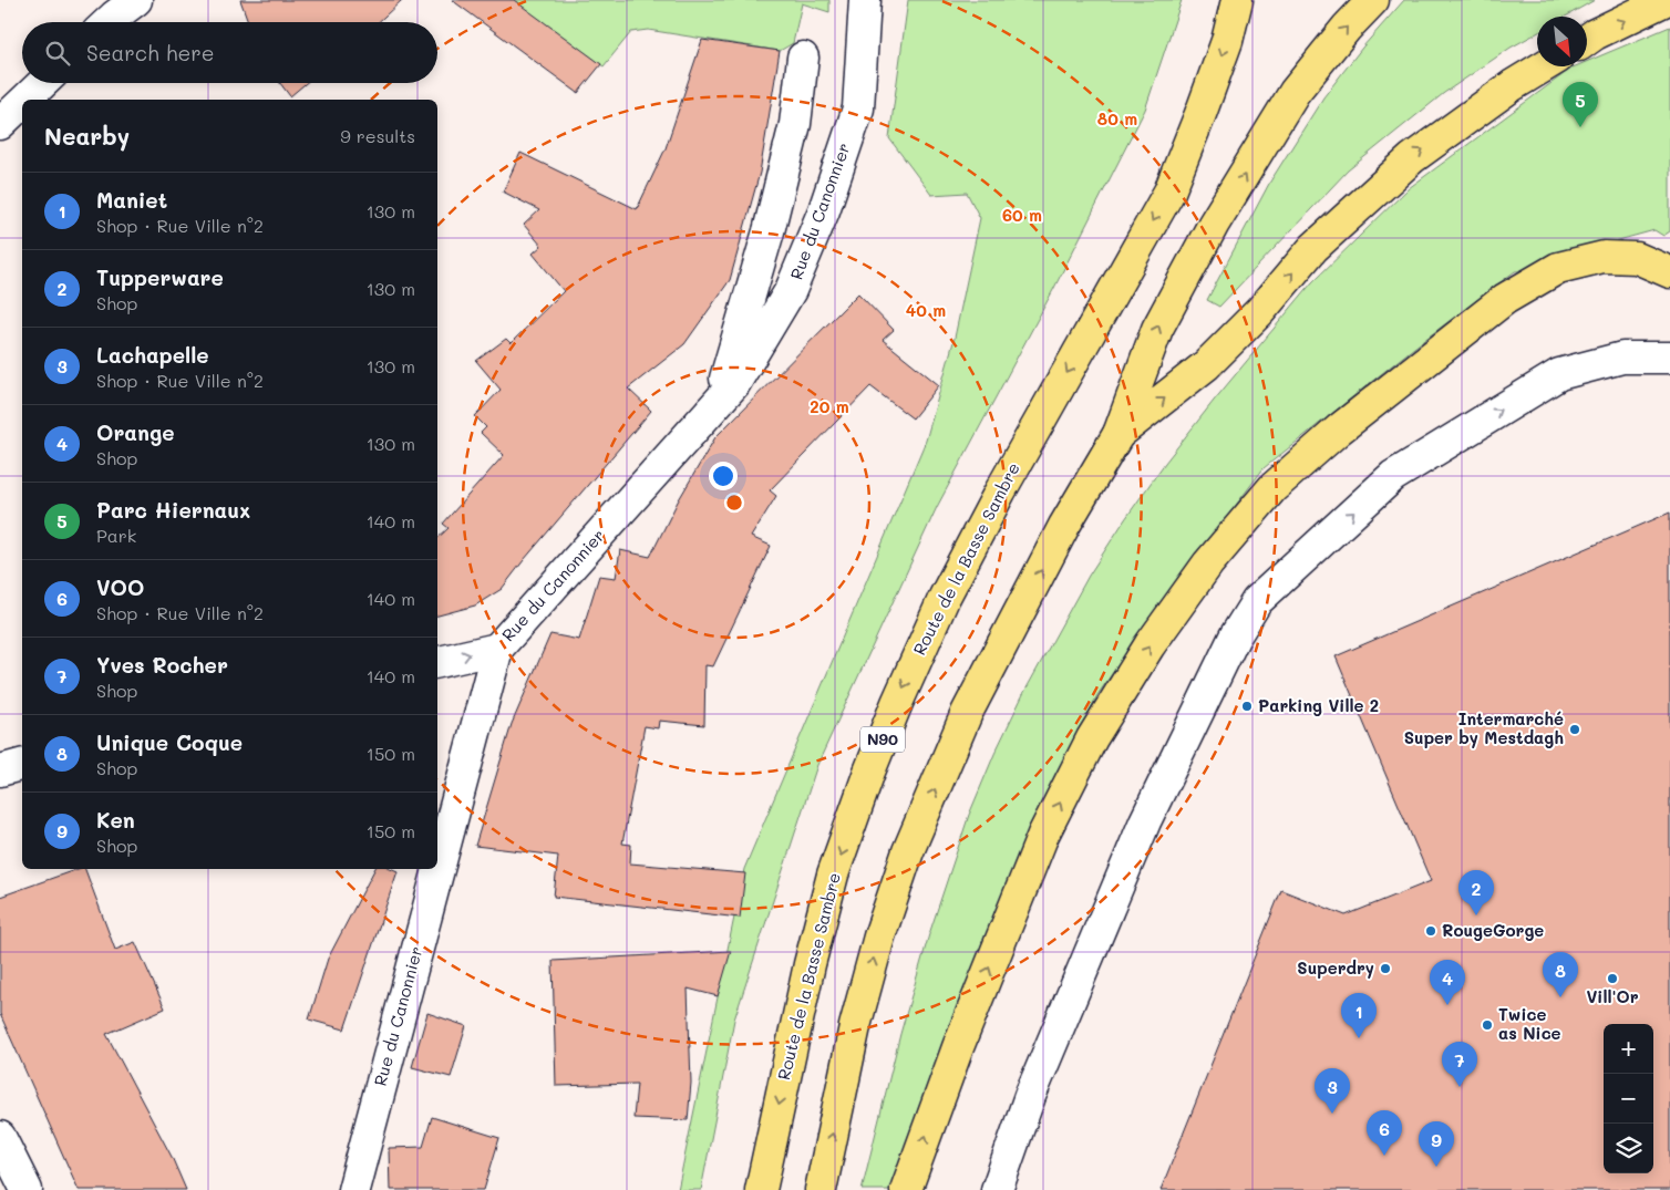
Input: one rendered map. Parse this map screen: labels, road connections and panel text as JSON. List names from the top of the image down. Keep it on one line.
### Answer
{"streets":{"highway":["Route de la Basse Sambre","N90"],"street":["Rue du Canonnier"]},"places":["Parking Ville 2","Intermarché Super by Mestdagh","RougeGorge","Superdry","Vill'Or","Twice as Nice"],"north":"bottom right","page":{"search":"Search here","pins":["5","2","8","4","1","7","3","6","9"],"heading":["Nearby","9 results"],"list":[{"mark":"1","name":"Maniet","note":"Shop · Rue Ville n°2","value":"130 m"},{"mark":"2","name":"Tupperware","note":"Shop","value":"130 m"},{"mark":"3","name":"Lachapelle","note":"Shop · Rue Ville n°2","value":"130 m"},{"mark":"4","name":"Orange","note":"Shop","value":"130 m"},{"mark":"5","name":"Parc Hiernaux","note":"Park","value":"140 m"},{"mark":"6","name":"VOO","note":"Shop · Rue Ville n°2","value":"140 m"},{"mark":"7","name":"Yves Rocher","note":"Shop","value":"140 m"},{"mark":"8","name":"Unique Coque","note":"Shop","value":"150 m"},{"mark":"9","name":"Ken","note":"Shop","value":"150 m"}],"map_buttons":["+","−"]},"rings":["80 m","60 m","40 m","20 m"]}
